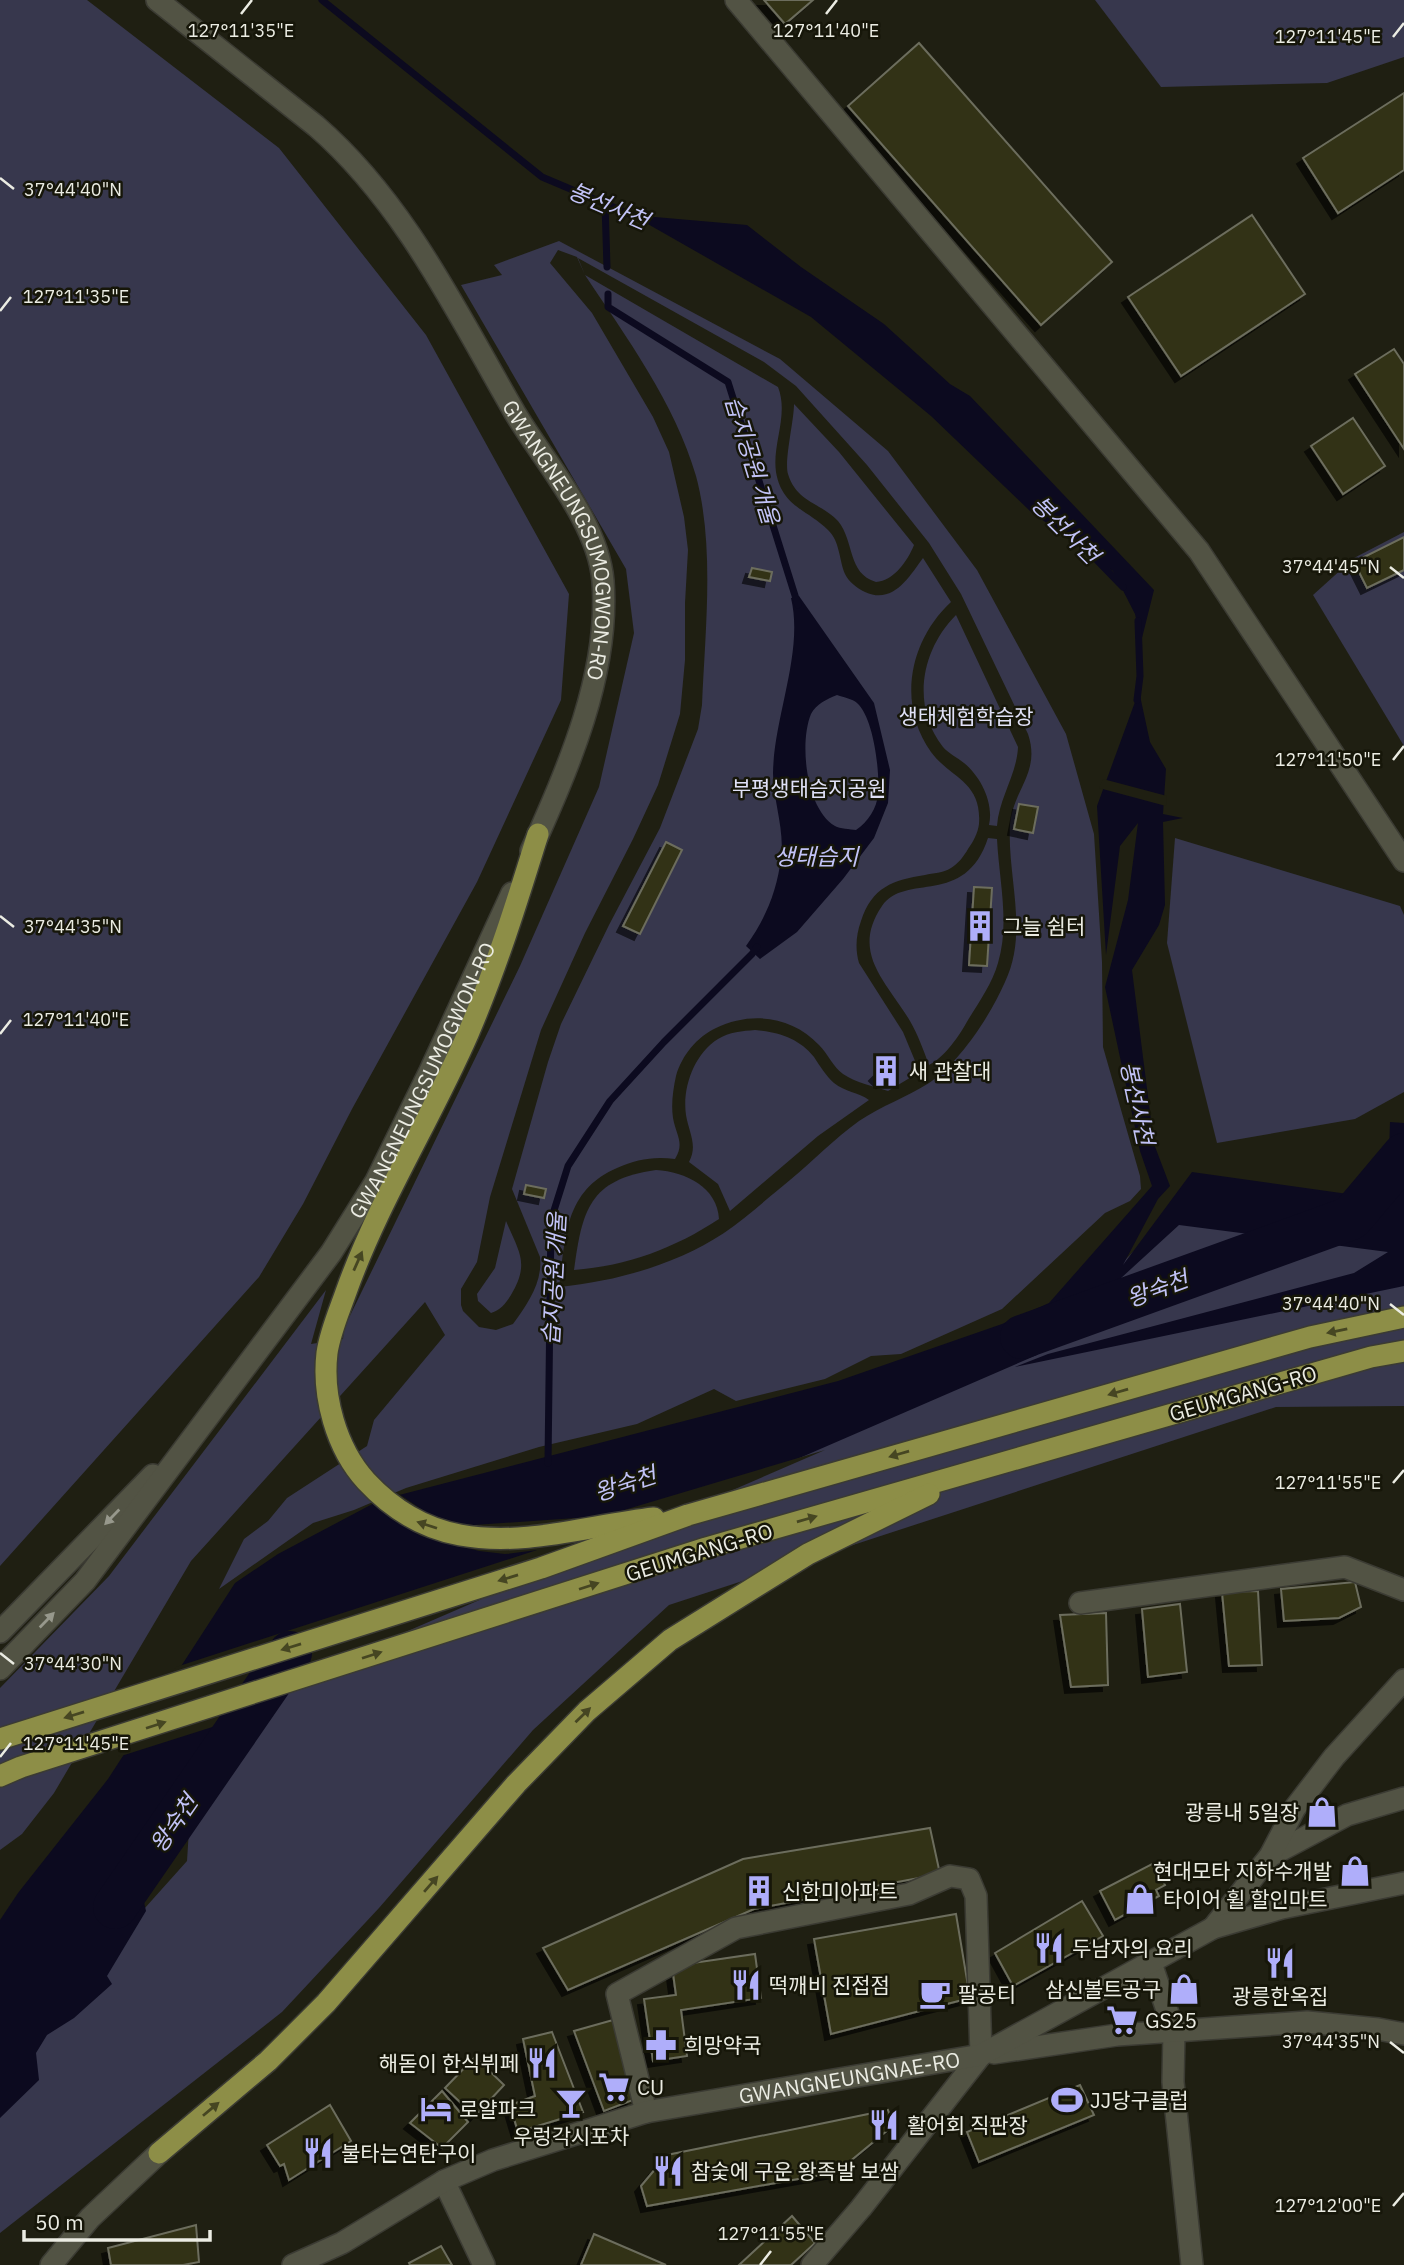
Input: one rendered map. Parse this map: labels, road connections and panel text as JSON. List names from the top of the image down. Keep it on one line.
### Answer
{"streets":{"main road":["GEUMGANG-RO"],"street":["GWANGNEUNGSUMOGWON-RO","GWANGNEUNGNAE-RO"]},"water":["봉선사천","습지공원 개울","생태습지","왕숙천"],"parks":["생태체험학습장","부평생태습지공원"],"places":{"building":["그늘 쉼터","새 관찰대","신한미아파트"],"shop":["광릉내 5일장","현대모타 지하수개발","타이어 휠 할인마트","삼신볼트공구"],"restaurant":["두남자의 요리","광릉한옥집","떡깨비 진접점","해돋이 한식뷔페","활어회 직판장","불타는연탄구이","참숯에 구운 왕족발 보쌈"],"cafe":["팔공티"],"supermarket":["GS25","CU"],"pharmacy":["희망약국"],"sports":["JJ당구클럽"],"bar":["우렁각시포차"],"hotel":["로얄파크"]},"scale_bar":"50 m","coordinates":["127°11'35\"E","127°11'40\"E","127°11'45\"E","37°44'40\"N","37°44'45\"N","127°11'50\"E","37°44'35\"N","127°11'55\"E","37°44'30\"N","127°12'00\"E"]}
